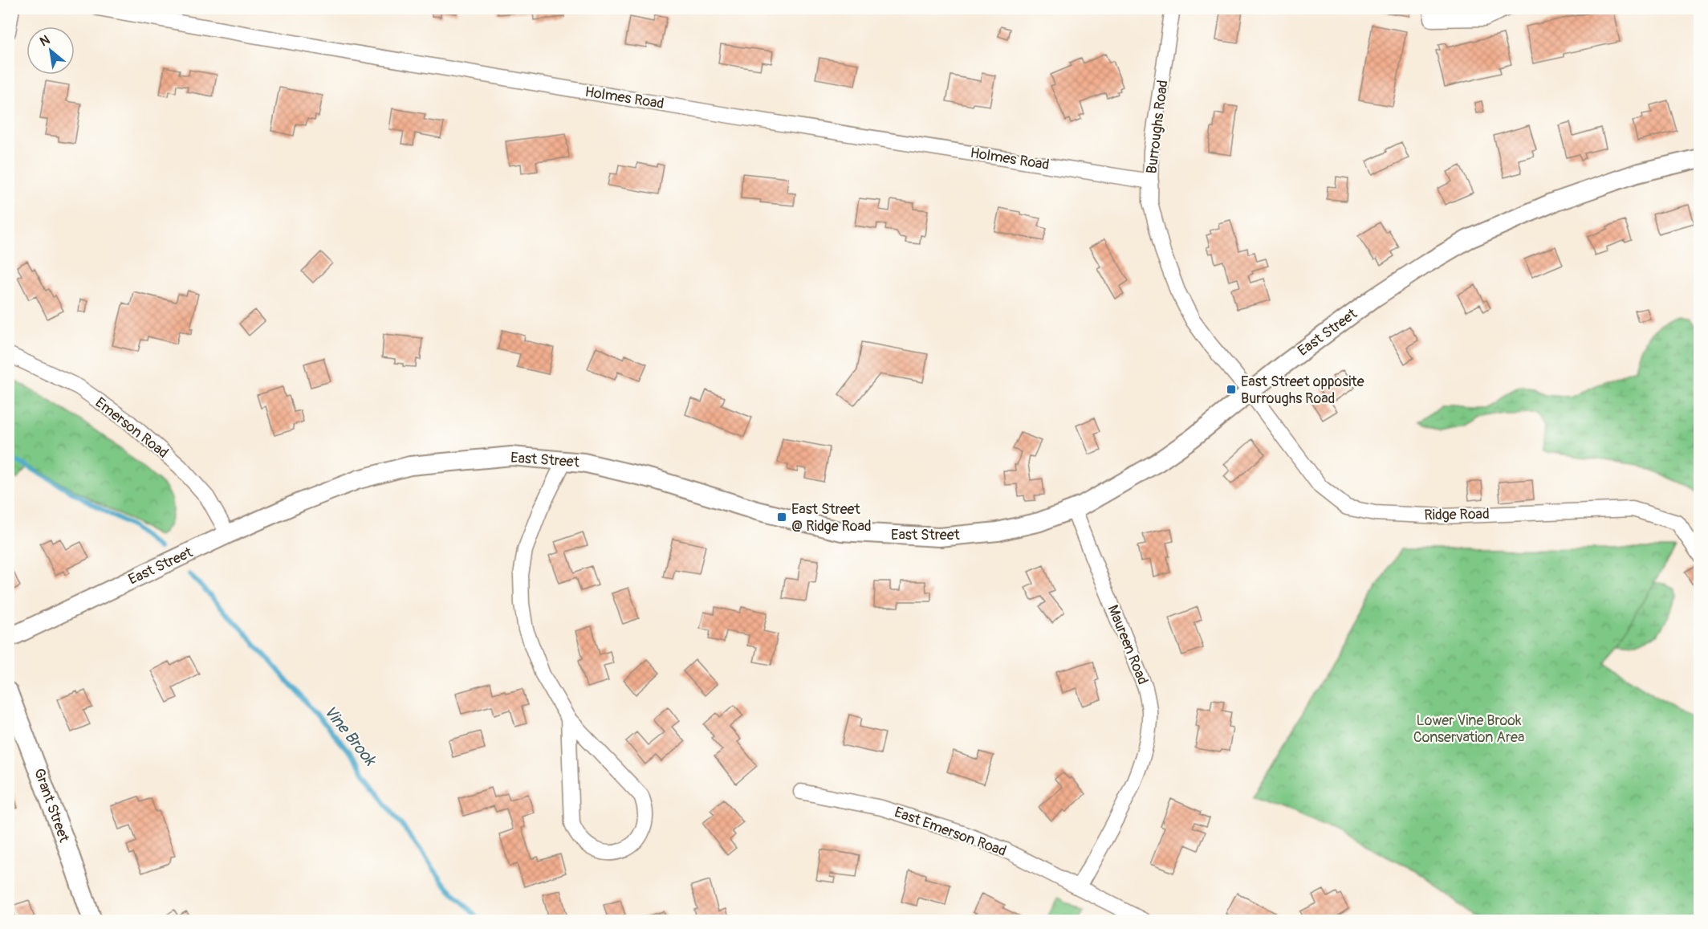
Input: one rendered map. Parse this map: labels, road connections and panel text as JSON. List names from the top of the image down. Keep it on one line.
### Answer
{"streets":{"street":["Holmes Road","Burroughs Road","East Street","Emerson Road","Ridge Road","Maureen Road","Grant Street","East Emerson Road"]},"crossings":[["Holmes Road","Burroughs Road"],["Burroughs Road","East Street"],["Burroughs Road","Ridge Road"],["East Street","Emerson Road"],["East Street","Ridge Road"],["East Street","Maureen Road"],["Maureen Road","East Emerson Road"]],"water":["Vine Brook"],"parks":["Lower Vine Brook Conservation Area"],"places":{"transit":["East Street opposite Burroughs Road","East Street @ Ridge Road"]},"north":"top left"}
